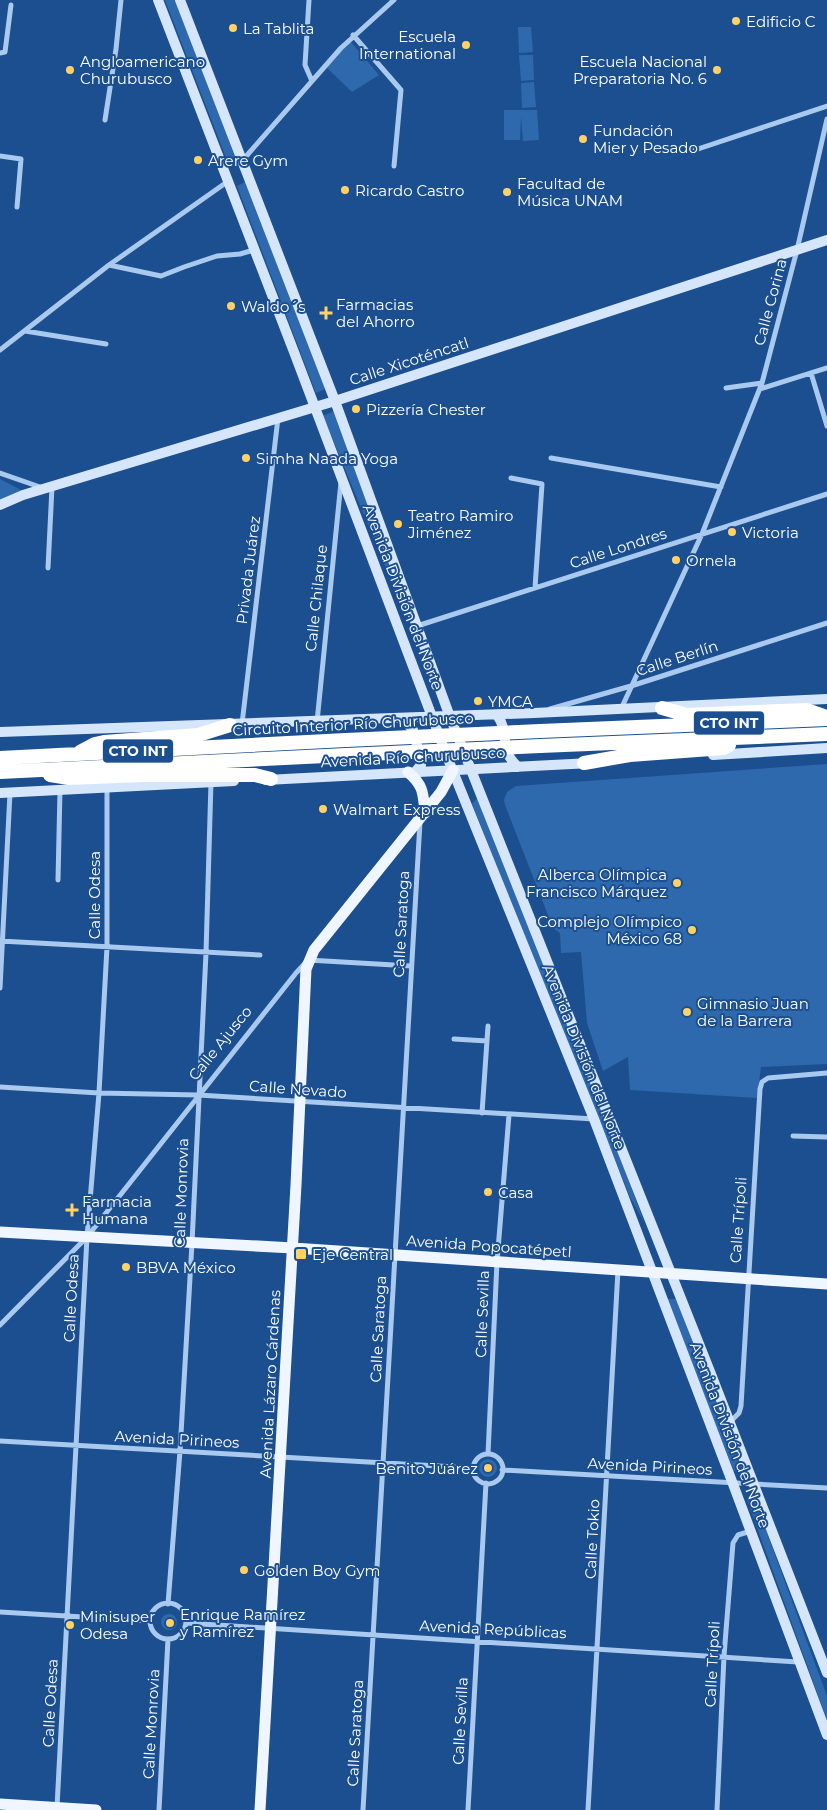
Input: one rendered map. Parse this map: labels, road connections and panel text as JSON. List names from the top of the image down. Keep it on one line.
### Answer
{"streets":{"highway":["CTO INT","Circuito Interior Río Churubusco"],"main road":["Calle Xicoténcatl","Avenida División del Norte","Avenida Río Churubusco","Calle Ajusco","Avenida Popocatépetl","Avenida Lázaro Cárdenas"],"street":["Calle Corina","Calle Londres","Privada Juárez","Calle Chilaque","Calle Berlín","Calle Odesa","Calle Saratoga","Calle Nevado","Calle Monrovia","Calle Trípoli","Calle Sevilla","Avenida Pirineos","Calle Tokio","Avenida Repúblicas"]},"crossings":[["Calle Corina","Calle Xicoténcatl"],["Calle Corina","Calle Londres"],["Calle Corina","Calle Berlín"],["Calle Corina","CTO INT"],["Calle Xicoténcatl","Privada Juárez"],["Calle Xicoténcatl","Avenida División del Norte"],["Calle Londres","Avenida División del Norte"],["Privada Juárez","CTO INT"],["Avenida División del Norte","Calle Chilaque"],["Avenida División del Norte","CTO INT"],["Avenida División del Norte","Avenida Río Churubusco"],["Avenida División del Norte","Calle Ajusco"],["Avenida División del Norte","Calle Nevado"],["Avenida División del Norte","Calle Trípoli"],["Avenida División del Norte","Avenida Popocatépetl"],["Avenida División del Norte","Avenida Pirineos"],["Avenida División del Norte","Avenida Repúblicas"],["Calle Chilaque","CTO INT"],["Calle Berlín","CTO INT"],["Avenida Río Churubusco","Calle Odesa"],["Avenida Río Churubusco","Calle Ajusco"],["Avenida Río Churubusco","Calle Monrovia"],["Calle Odesa","Calle Ajusco"],["Calle Odesa","Calle Nevado"],["Calle Odesa","Avenida Popocatépetl"],["Calle Odesa","Avenida Pirineos"],["Calle Saratoga","Calle Ajusco"],["Calle Saratoga","Calle Nevado"],["Calle Saratoga","Avenida Popocatépetl"],["Calle Saratoga","Avenida Pirineos"],["Calle Saratoga","Avenida Repúblicas"],["Calle Ajusco","Calle Nevado"],["Calle Ajusco","Calle Monrovia"],["Calle Ajusco","Avenida Popocatépetl"],["Calle Ajusco","Avenida Lázaro Cárdenas"],["Calle Nevado","Calle Monrovia"],["Calle Nevado","Calle Sevilla"],["Calle Nevado","Avenida Lázaro Cárdenas"],["Calle Monrovia","Avenida Popocatépetl"],["Calle Monrovia","Avenida Pirineos"],["Calle Monrovia","Avenida Repúblicas"],["Calle Trípoli","Avenida Popocatépetl"],["Calle Trípoli","Avenida Repúblicas"],["Avenida Popocatépetl","Calle Sevilla"],["Avenida Popocatépetl","Avenida Lázaro Cárdenas"],["Avenida Popocatépetl","Calle Tokio"],["Calle Sevilla","Avenida Pirineos"],["Calle Sevilla","Avenida Repúblicas"],["Avenida Lázaro Cárdenas","Avenida Pirineos"],["Avenida Lázaro Cárdenas","Avenida Repúblicas"],["Avenida Pirineos","Calle Tokio"],["Calle Tokio","Avenida Repúblicas"]],"places":{"other":["Edificio C","La Tablita","Escuela International","Angloamericano Churubusco","Escuela Nacional Preparatoria No. 6","Fundación Mier y Pesado","Arere Gym","Ricardo Castro","Facultad de Música UNAM","Waldo´s","Pizzería Chester","Simha Naada Yoga","Teatro Ramiro Jiménez","Victoria","Ornela","YMCA","Walmart Express","Alberca Olímpica Francisco Márquez","Complejo Olímpico México 68","Gimnasio Juan de la Barrera","Casa","BBVA México","Benito Juárez","Golden Boy Gym","Enrique Ramírez y Ramírez","Minisuper Odesa"],"health":["Farmacias del Ahorro","Farmacia Humana"],"transit":["Eje Central"]}}
